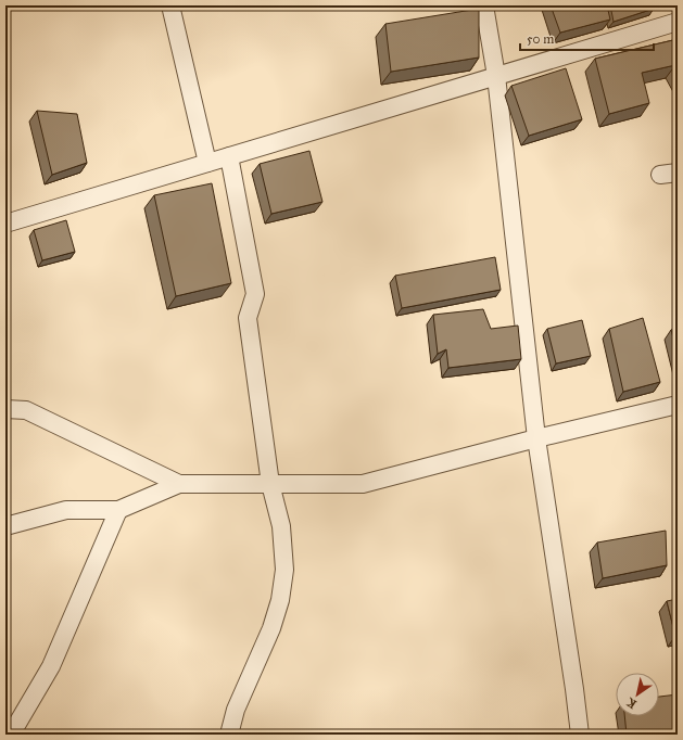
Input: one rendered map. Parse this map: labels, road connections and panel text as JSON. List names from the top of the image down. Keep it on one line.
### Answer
{"scale_bar":"50 m","north":"bottom left"}
